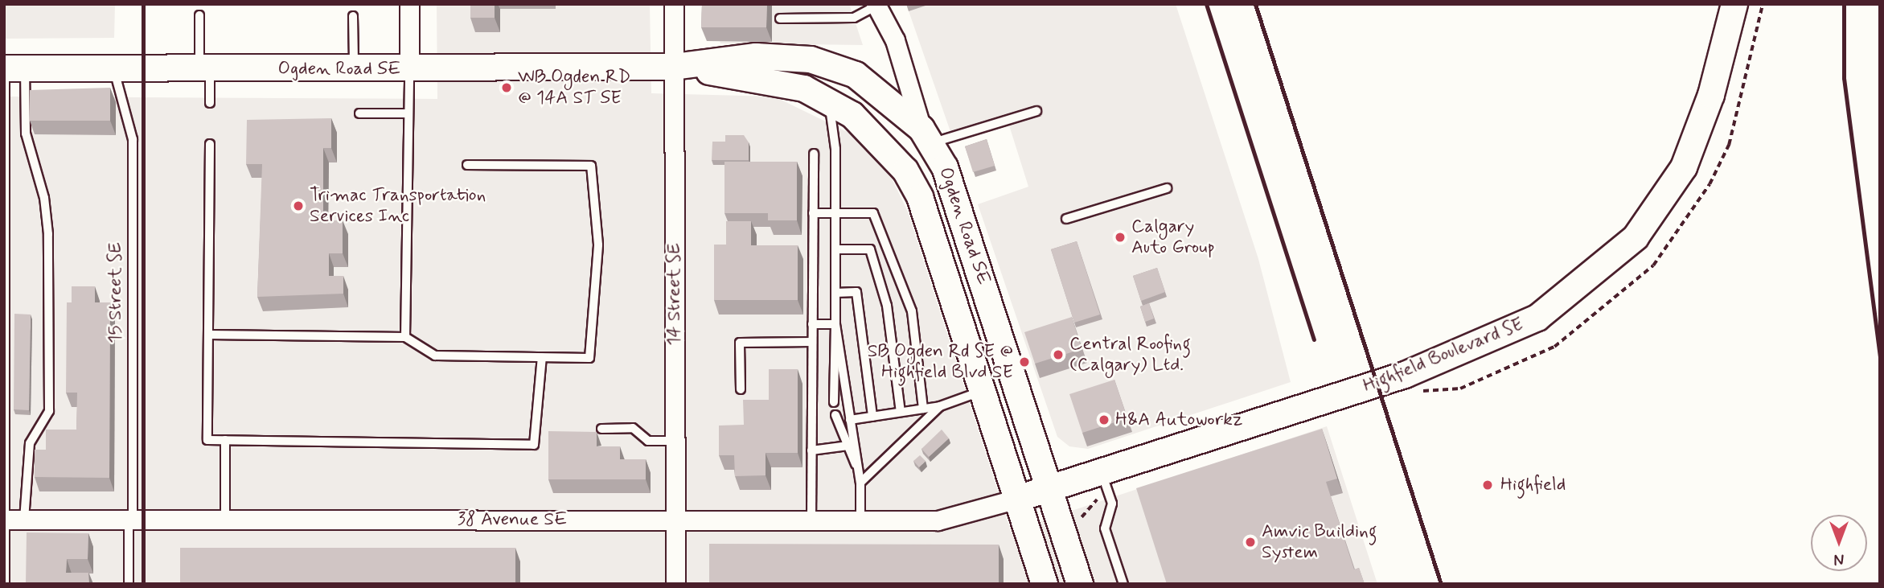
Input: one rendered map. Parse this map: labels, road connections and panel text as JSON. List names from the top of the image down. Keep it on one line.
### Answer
{"streets":{"street":["Ogden Road SE","14 Street SE","Highfield Boulevard SE","38 Avenue SE"],"lane":["15 Street SE"]},"crossings":[["Ogden Road SE","15 Street SE"],["Ogden Road SE","14 Street SE"],["Ogden Road SE","Highfield Boulevard SE"],["Ogden Road SE","38 Avenue SE"],["15 Street SE","38 Avenue SE"],["14 Street SE","38 Avenue SE"],["Highfield Boulevard SE","38 Avenue SE"]],"places":["WB Ogden RD @ 14A ST SE","Trimac Transportation Services Inc","Calgary Auto Group","Central Roofing (Calgary) Ltd.","SB Ogden Rd SE @ Highfield Blvd SE","H&A Autoworkz","Highfield","Amvic Building System"],"north":"bottom"}
